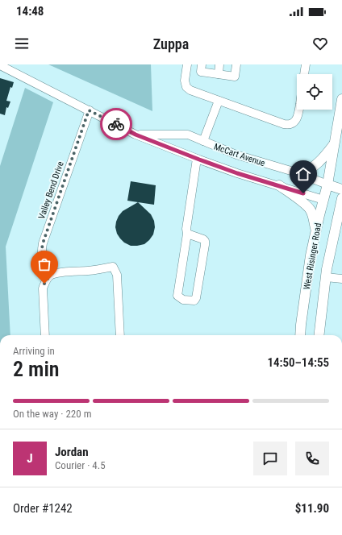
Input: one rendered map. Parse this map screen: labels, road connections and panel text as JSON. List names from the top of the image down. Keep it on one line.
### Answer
{"streets":{"main road":["McCart Avenue","West Risinger Road"],"street":["Valley Bend Drive"]},"crossings":[["McCart Avenue","Valley Bend Drive"],["McCart Avenue","West Risinger Road"]],"page":{"status":"14:48","header":"Zuppa","heading":["2 min","Arriving in","14:50–14:55"],"panel":["Jordan","Courier · 4.5","Order #1242","$11.90"],"bar":"On the way · 220 m","round":"J"}}
